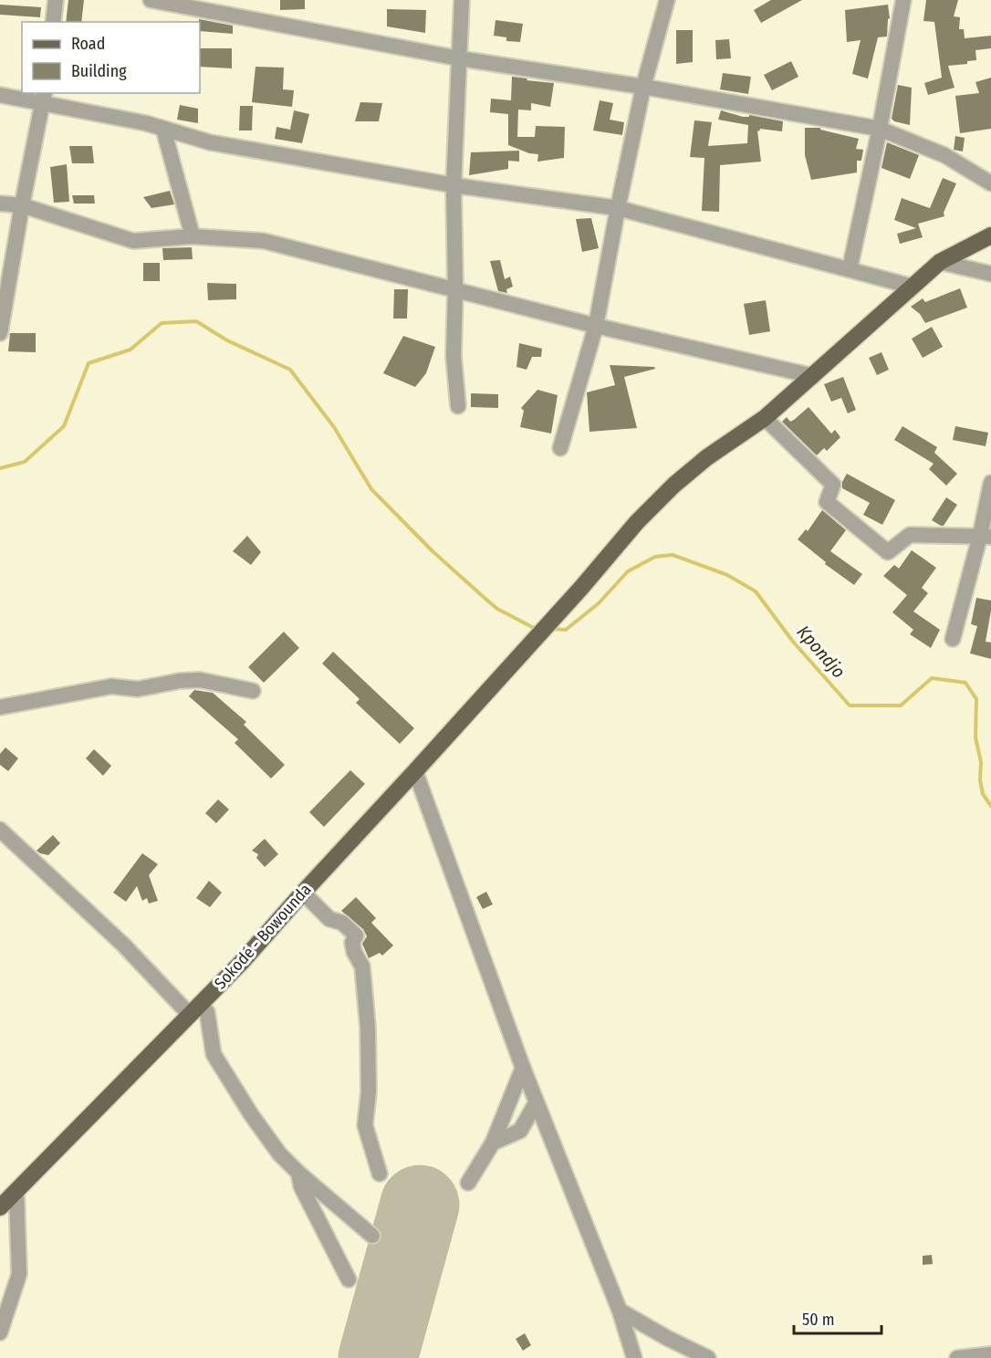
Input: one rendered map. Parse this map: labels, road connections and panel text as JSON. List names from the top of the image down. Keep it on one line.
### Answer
{"streets":{"main road":["Sokodé - Bowounda"]},"water":["Kpondjo"],"legend":["Road","Building"],"scale_bar":"50 m"}
